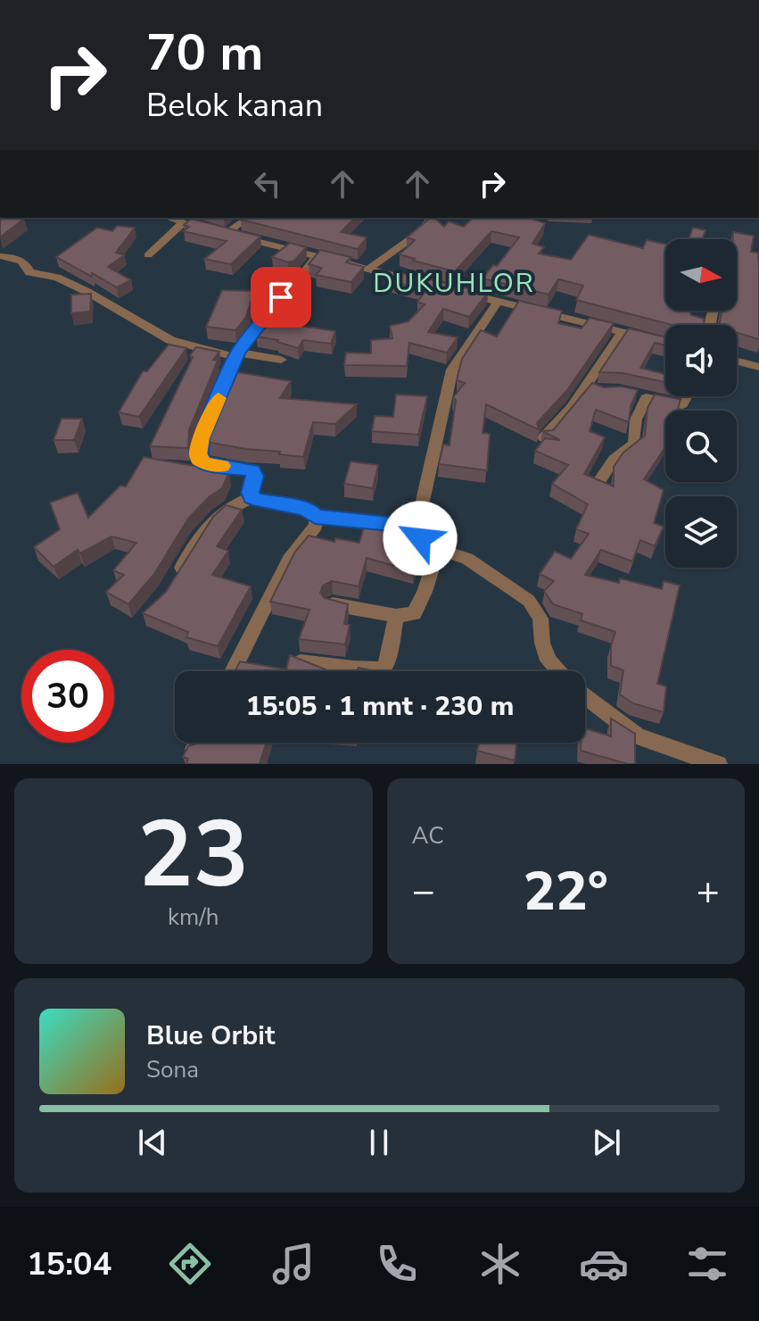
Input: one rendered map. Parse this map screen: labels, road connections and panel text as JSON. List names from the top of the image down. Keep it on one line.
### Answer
{"districts":["DUKUHLOR"],"north":"right","page":{"turn":["70 m","Belok kanan"],"limit":"30","trip":"15:05 · 1 mnt · 230 m","tile":[["23","km/h"],"AC"],"heat":["−","22°","+"],"song":["Blue Orbit","Sona"],"tabs":"15:04"}}
